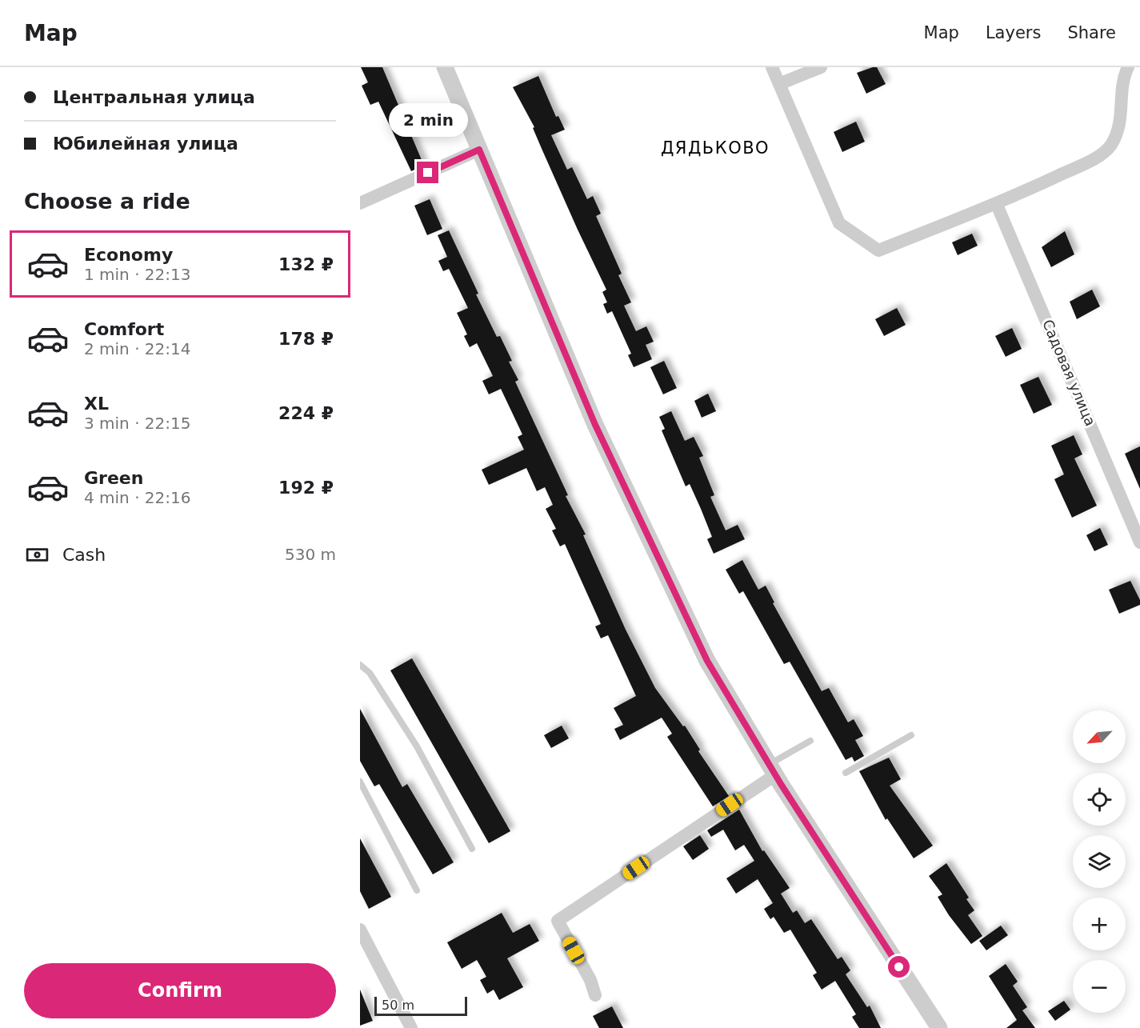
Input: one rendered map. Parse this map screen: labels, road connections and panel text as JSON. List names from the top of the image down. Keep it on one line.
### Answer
{"streets":{"street":["Садовая улица"]},"districts":["ДЯДЬКОВО"],"scale_bar":"50 m","north":"bottom left","page":{"header":"Map","nav":["Map","Layers","Share"],"banner":["Центральная улица","Юбилейная улица"],"bubble":"2 min","heading":"Choose a ride","list":[{"name":"Economy","note":"1 min · 22:13","value":"132 ₽"},{"name":"Comfort","note":"2 min · 22:14","value":"178 ₽"},{"name":"XL","note":"3 min · 22:15","value":"224 ₽"},{"name":"Green","note":"4 min · 22:16","value":"192 ₽"}],"pay":["Cash","530 m"],"map_buttons":["+","−"],"buttons":"Confirm","scale":"50 m"}}
